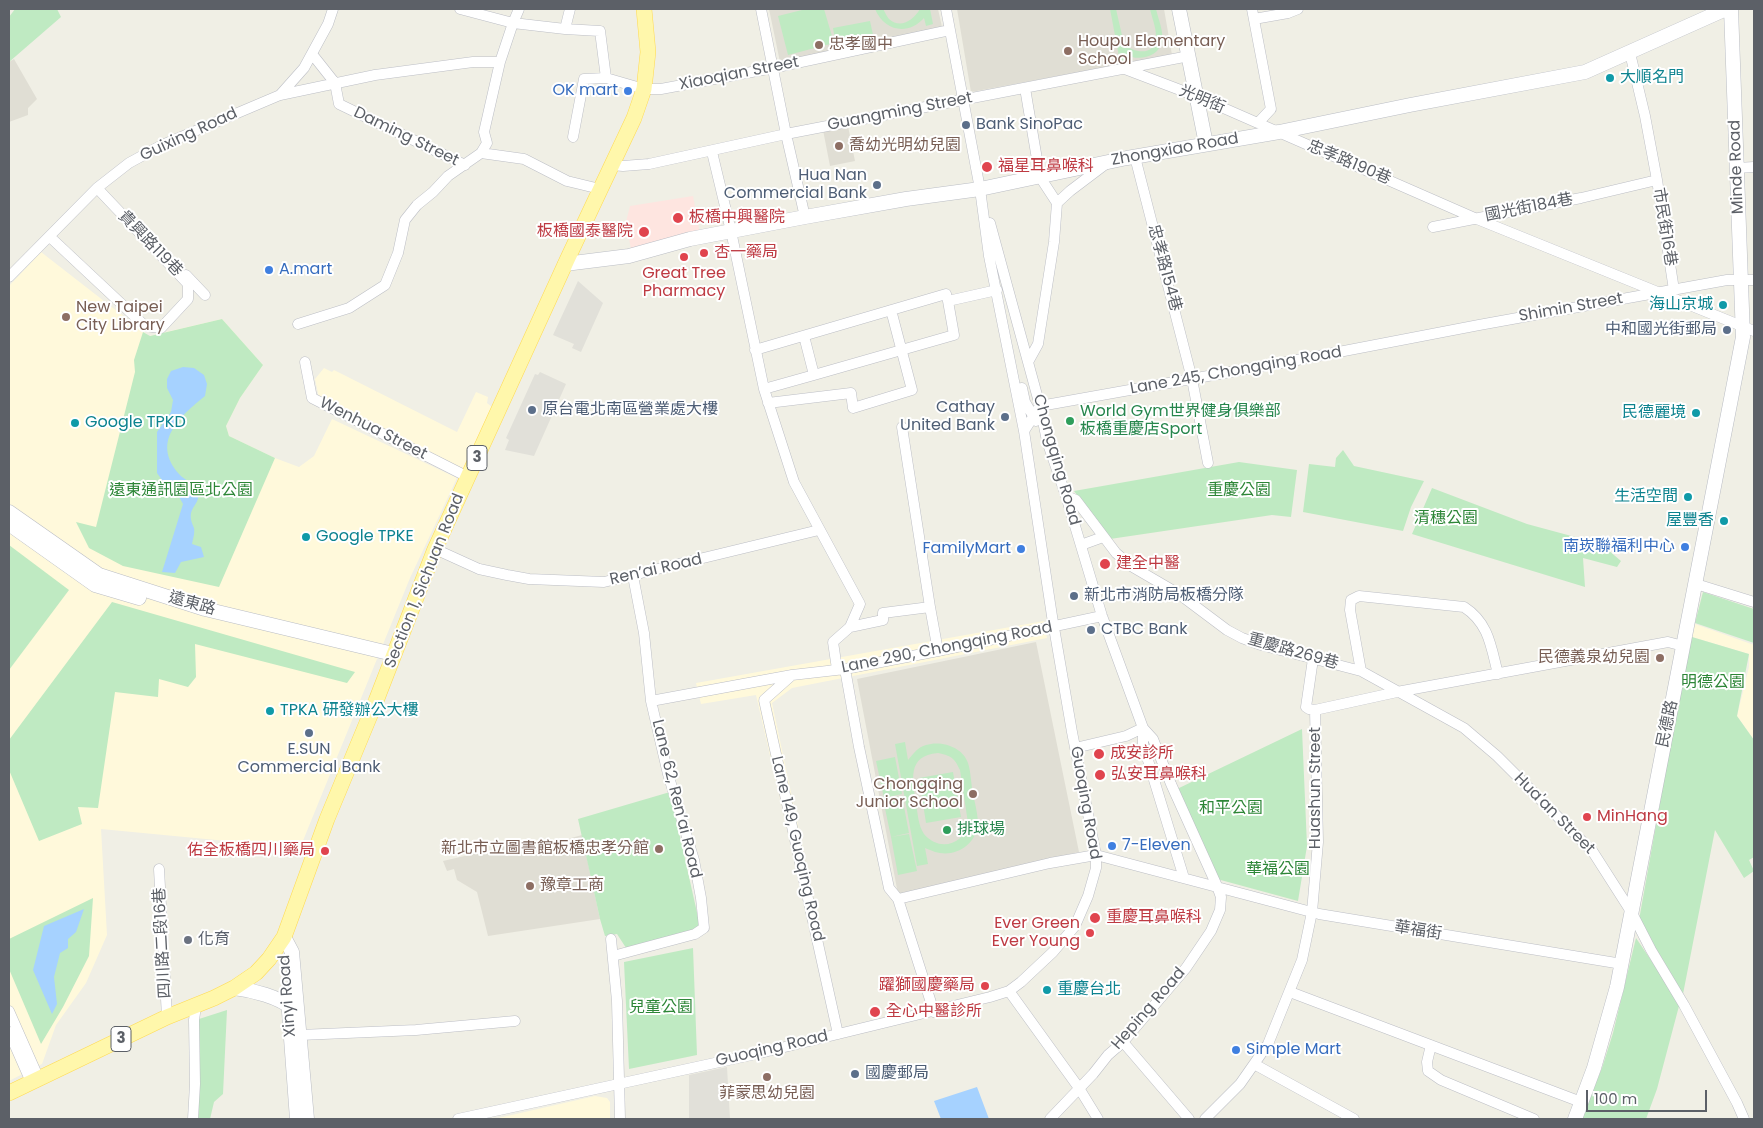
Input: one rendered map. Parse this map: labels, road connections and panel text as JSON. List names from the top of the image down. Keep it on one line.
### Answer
{"streets":{"main road":["3","Section 1, Sichuan Road"],"street":["Xiaoqian Street","光明街","Guangming Street","Guixing Road","Daming Street","Zhongxiao Road","忠孝路190巷","Minde Road","國光街184巷","市民街16巷","貴興路119巷","忠孝路154巷","Shimin Street","Lane 245, Chongqing Road","Wenhua Street","Chongqing Road","Ren’ai Road","遠東路","Lane 290, Chongqing Road","重慶路269巷","民德路","Huashun Street","Lane 62, Ren’ai Road","Guoqing Road","Hua'an Street","Lane 149, Guoqing Road","華福街","四川路二段16巷","Xinyi Road","Heping Road"]},"crossings":[["Xiaoqian Street","Chongqing Road"],["Xiaoqian Street","Section 1, Sichuan Road"],["光明街","Guangming Street"],["光明街","Zhongxiao Road"],["光明街","忠孝路190巷"],["Guangming Street","Chongqing Road"],["Guangming Street","Section 1, Sichuan Road"],["Guixing Road","貴興路119巷"],["Daming Street","Section 1, Sichuan Road"],["Zhongxiao Road","忠孝路190巷"],["Zhongxiao Road","忠孝路154巷"],["Zhongxiao Road","Chongqing Road"],["Zhongxiao Road","Section 1, Sichuan Road"],["忠孝路190巷","Minde Road"],["忠孝路190巷","國光街184巷"],["忠孝路190巷","Shimin Street"],["忠孝路190巷","民德路"],["Minde Road","Shimin Street"],["Minde Road","民德路"],["國光街184巷","市民街16巷"],["市民街16巷","Shimin Street"],["忠孝路154巷","Lane 245, Chongqing Road"],["Shimin Street","Lane 245, Chongqing Road"],["Lane 245, Chongqing Road","Chongqing Road"],["Wenhua Street","Section 1, Sichuan Road"],["3","Section 1, Sichuan Road"],["3","四川路二段16巷"],["Chongqing Road","Lane 290, Chongqing Road"],["Chongqing Road","重慶路269巷"],["Chongqing Road","Guoqing Road"],["Chongqing Road","華福街"],["Chongqing Road","Heping Road"],["Ren’ai Road","Section 1, Sichuan Road"],["Ren’ai Road","Lane 62, Ren’ai Road"],["Section 1, Sichuan Road","遠東路"],["Section 1, Sichuan Road","Xinyi Road"],["Lane 290, Chongqing Road","Lane 62, Ren’ai Road"],["Lane 290, Chongqing Road","Guoqing Road"],["Lane 290, Chongqing Road","Lane 149, Guoqing Road"],["重慶路269巷","Hua'an Street"],["民德路","Huashun Street"],["民德路","Hua'an Street"],["民德路","華福街"],["Huashun Street","Hua'an Street"],["Huashun Street","華福街"],["Guoqing Road","Lane 149, Guoqing Road"],["華福街","Heping Road"]],"parks":["遠東通訊園區北公園","重慶公園","清穗公園","明德公園","和平公園","華福公園","兒童公園"],"places":["忠孝國中","Houpu Elementary School","大順名門","OK mart","Bank SinoPac","喬幼光明幼兒園","福星耳鼻喉科","Hua Nan Commercial Bank","板橋中興醫院","板橋國泰醫院","杏一藥局","Great Tree Pharmacy","A.mart","海山京城","New Taipei City Library","中和國光街郵局","原台電北南區營業處大樓","民德麗境","Cathay United Bank","World Gym世界健身俱樂部 板橋重慶店Sport","Google TPKD","生活空間","屋豐香","Google TPKE","南崁聯福利中心","FamilyMart","建全中醫","新北市消防局板橋分隊","CTBC Bank","民德義泉幼兒園","TPKA 研發辦公大樓","E.SUN Commercial Bank","成安診所","弘安耳鼻喉科","Chongqing Junior School","MinHang","排球場","7-Eleven","新北市立圖書館板橋忠孝分館","佑全板橋四川藥局","豫章工商","重慶耳鼻喉科","Ever Green Ever Young","化育","躍獅國慶藥局","重慶台北","全心中醫診所","Simple Mart","國慶郵局","菲蒙思幼兒園"],"scale_bar":"100 m"}
